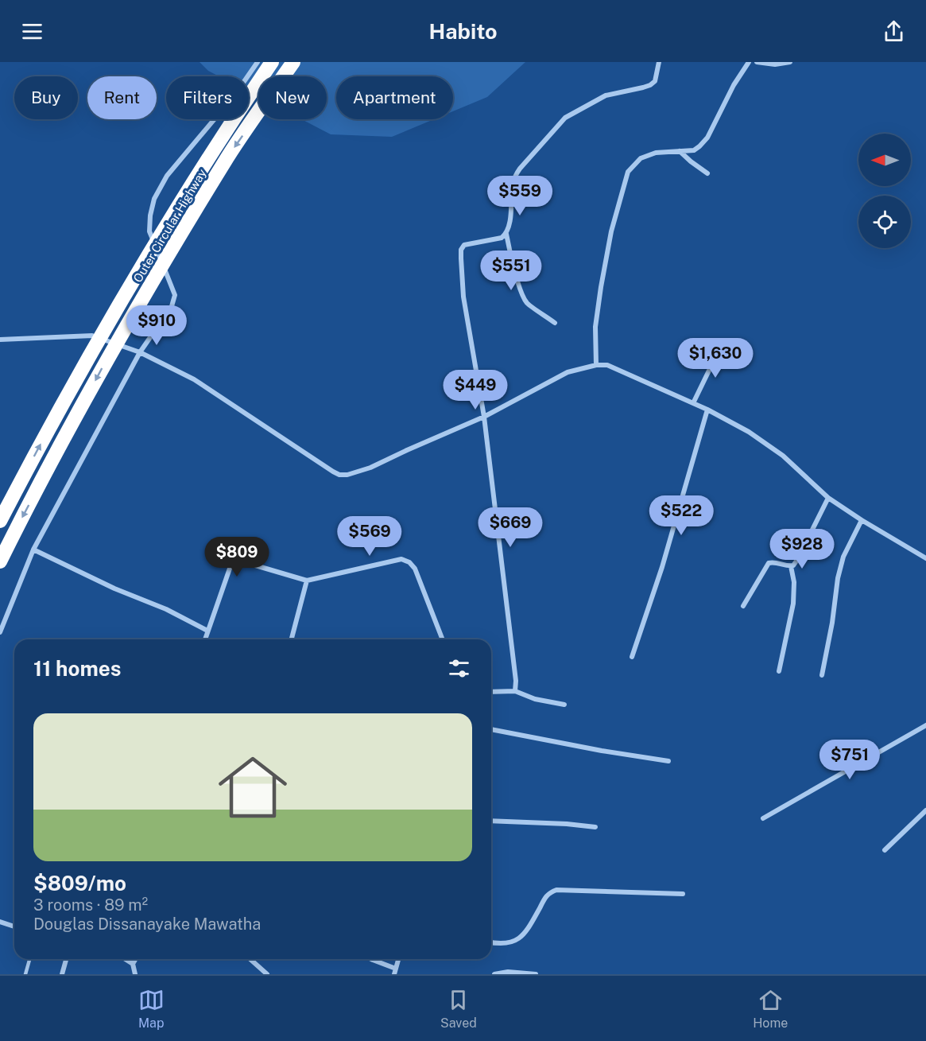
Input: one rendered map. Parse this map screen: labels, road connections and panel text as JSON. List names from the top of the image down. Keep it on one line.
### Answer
{"streets":{"highway":["Outer Circular Highway"]},"north":"left","page":{"header":"Habito","chip":["Buy","Rent","Filters","New","Apartment"],"price":["$559","$551","$910","$1,630","$449","$522","$669","$569","$928","$809","$751"],"heading":"11 homes","list":[{"name":"$809/mo","note":"3 rooms · 89 m² · Douglas Dissanayake Mawatha"}],"tabs":["Map","Saved","Home"]}}
